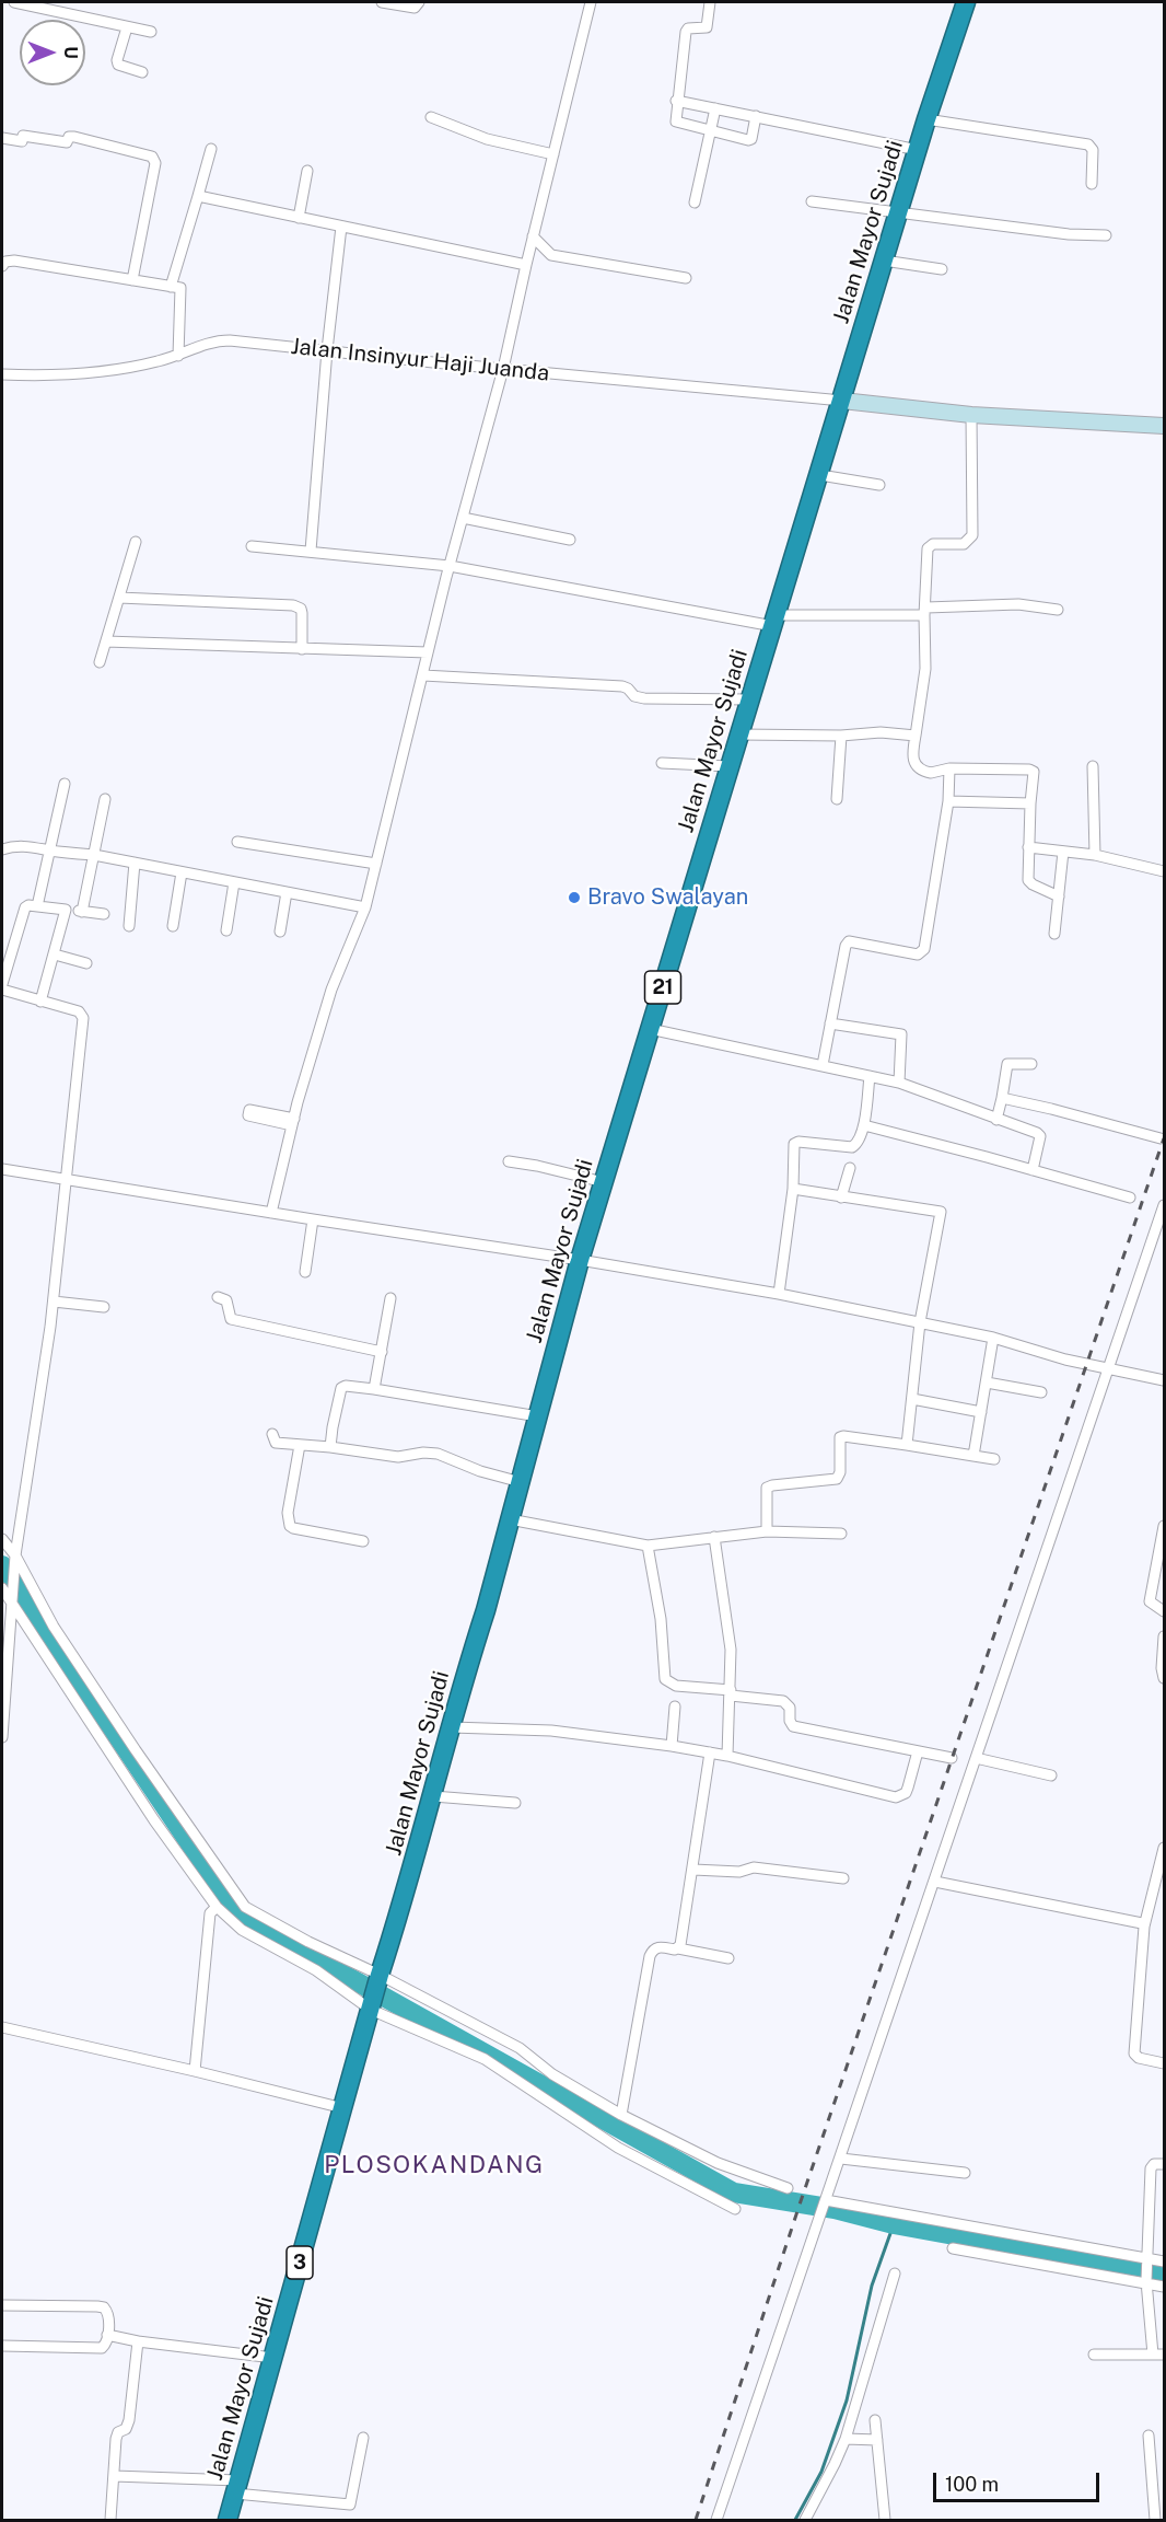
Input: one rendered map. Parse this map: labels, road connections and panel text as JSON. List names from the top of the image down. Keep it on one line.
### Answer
{"streets":{"highway":["Jalan Mayor Sujadi","21","3"],"street":["Jalan Insinyur Haji Juanda"]},"crossings":[["Jalan Mayor Sujadi","Jalan Insinyur Haji Juanda"]],"districts":["PLOSOKANDANG"],"places":["Bravo Swalayan"],"scale_bar":"100 m","north":"right"}
